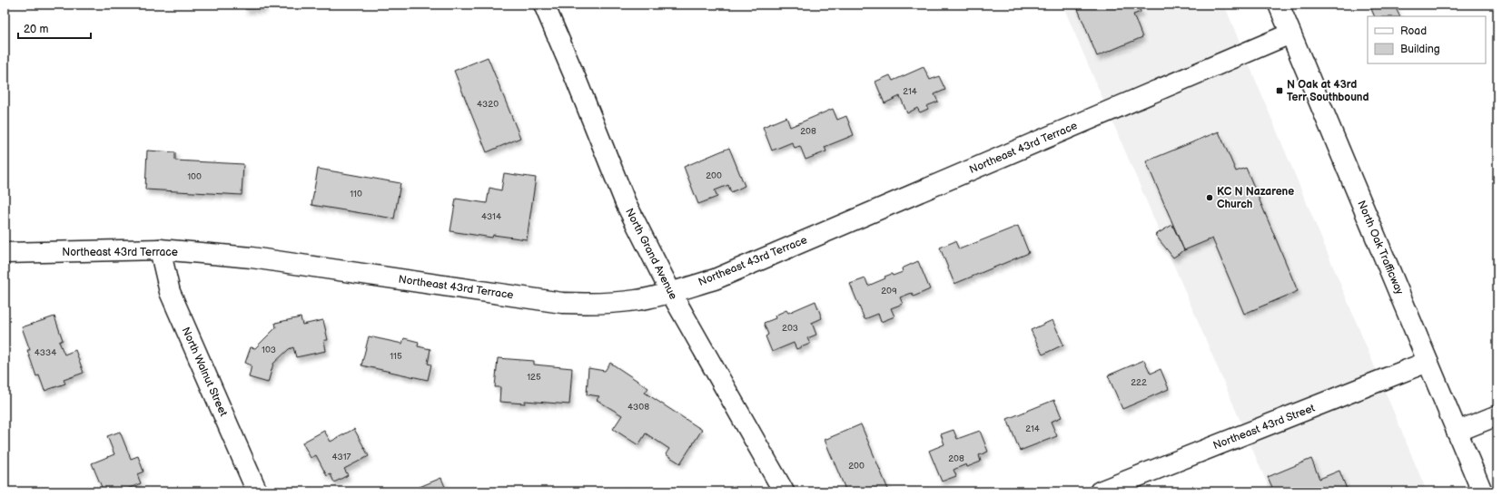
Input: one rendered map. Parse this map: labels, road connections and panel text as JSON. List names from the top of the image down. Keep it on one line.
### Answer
{"streets":{"street":["Northeast 43rd Terrace","North Oak Trafficway","North Grand Avenue","North Walnut Street","Northeast 43rd Street"]},"crossings":[["Northeast 43rd Terrace","North Oak Trafficway"],["Northeast 43rd Terrace","North Grand Avenue"],["Northeast 43rd Terrace","North Walnut Street"],["North Oak Trafficway","Northeast 43rd Street"]],"places":{"transit":["N Oak at 43rd Terr Southbound"],"other":["KC N Nazarene Church"]},"house_numbers":["214","4320","208","200","100","110","4314","209","203","103","4334","115","125","222","4308","214","4317","208","200"],"legend":["Road","Building"],"scale_bar":"20 m"}
